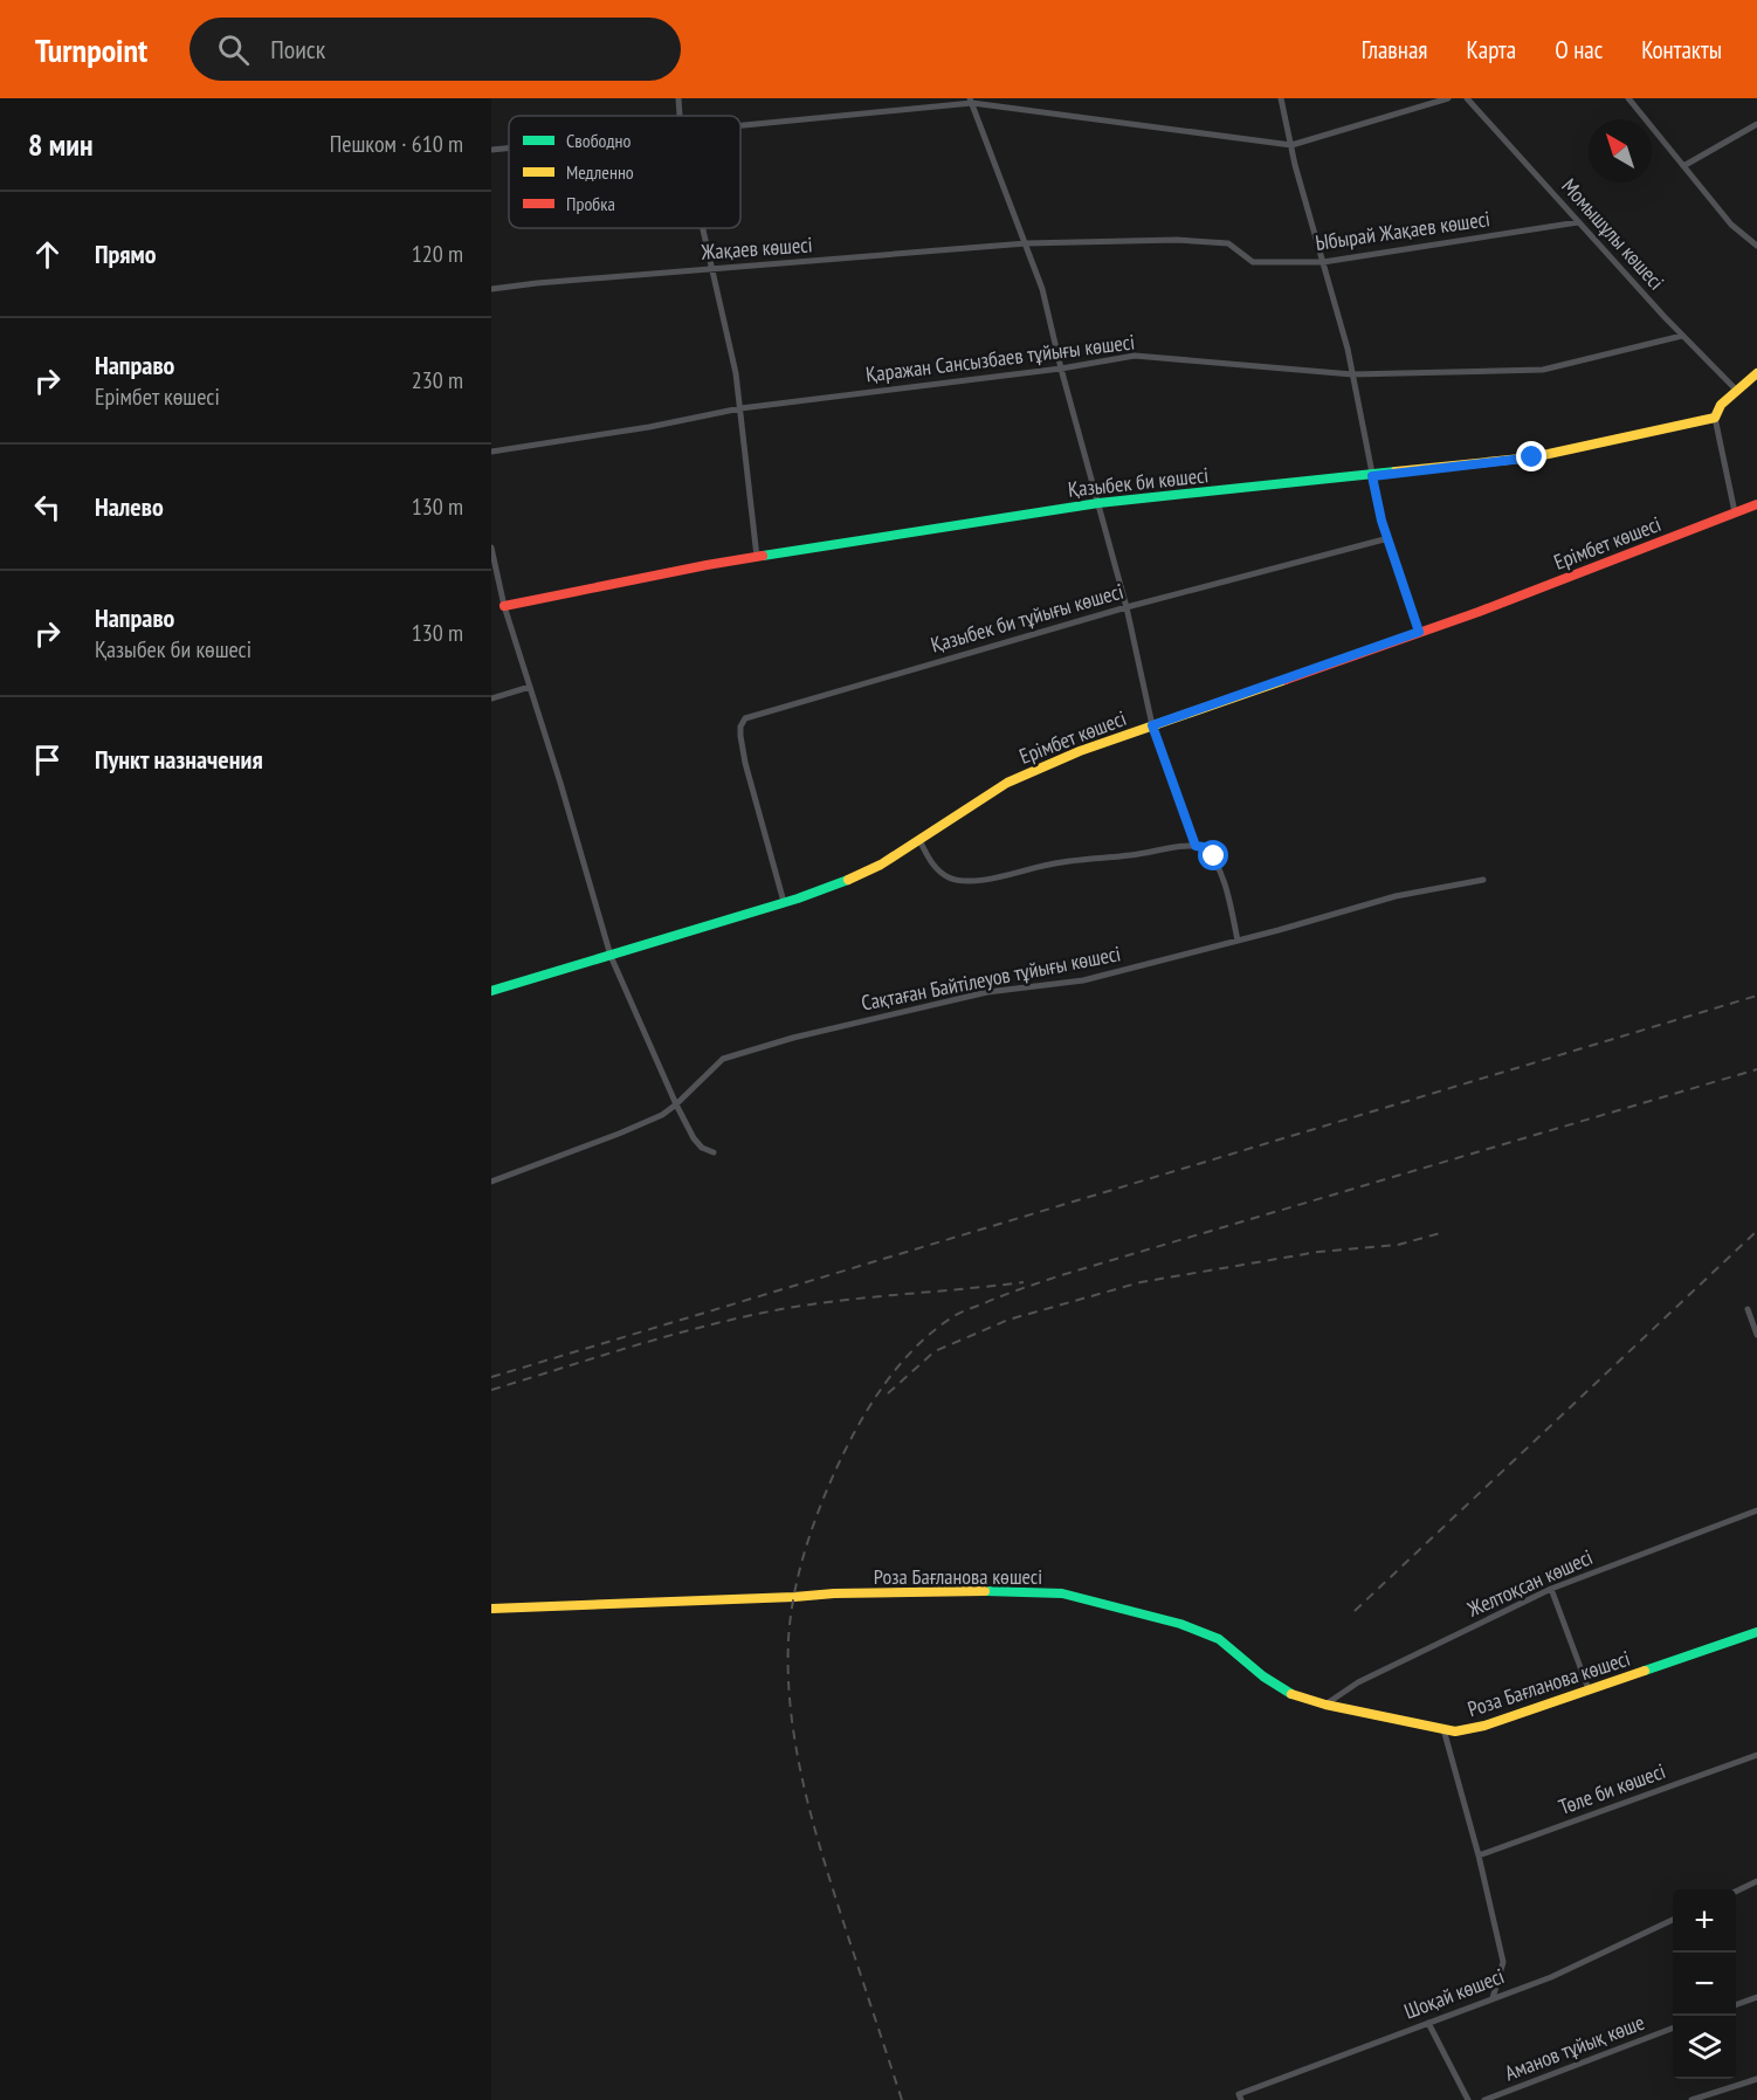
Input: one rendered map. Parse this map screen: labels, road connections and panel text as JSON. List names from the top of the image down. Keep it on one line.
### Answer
{"streets":{"street":["Ыбырай Жақаев көшесі","Момышұлы көшесі","Жақаев көшесі","Қаражан Сансызбаев тұйығы көшесі","Қазыбек би көшесі","Ерімбет көшесі","Қазыбек би тұйығы көшесі","Сақтаған Байтілеуов тұйығы көшесі","Роза Бағланова көшесі","Желтоқсан көшесі","Төле би көшесі","Шоқай көшесі","Аманов тұйық көше"]},"crossings":[["Ыбырай Жақаев көшесі","Момышұлы көшесі"],["Ыбырай Жақаев көшесі","Жақаев көшесі"],["Момышұлы көшесі","Қаражан Сансызбаев тұйығы көшесі"],["Ерімбет көшесі","Қазыбек би тұйығы көшесі"],["Роза Бағланова көшесі","Желтоқсан көшесі"]],"legend":["Свободно","Медленно","Пробка"],"north":"top left","page":{"header":"Turnpoint","search":"Поиск","nav":["Главная","Карта","О нас","Контакты"],"heading":["8 мин","Пешком · 610 m"],"list":[["Прямо","120 m"],["Направо","Ерімбет көшесі","230 m"],["Налево","130 m"],["Направо","Қазыбек би көшесі","130 m"],"Пункт назначения"],"map_buttons":["+","−"]}}
